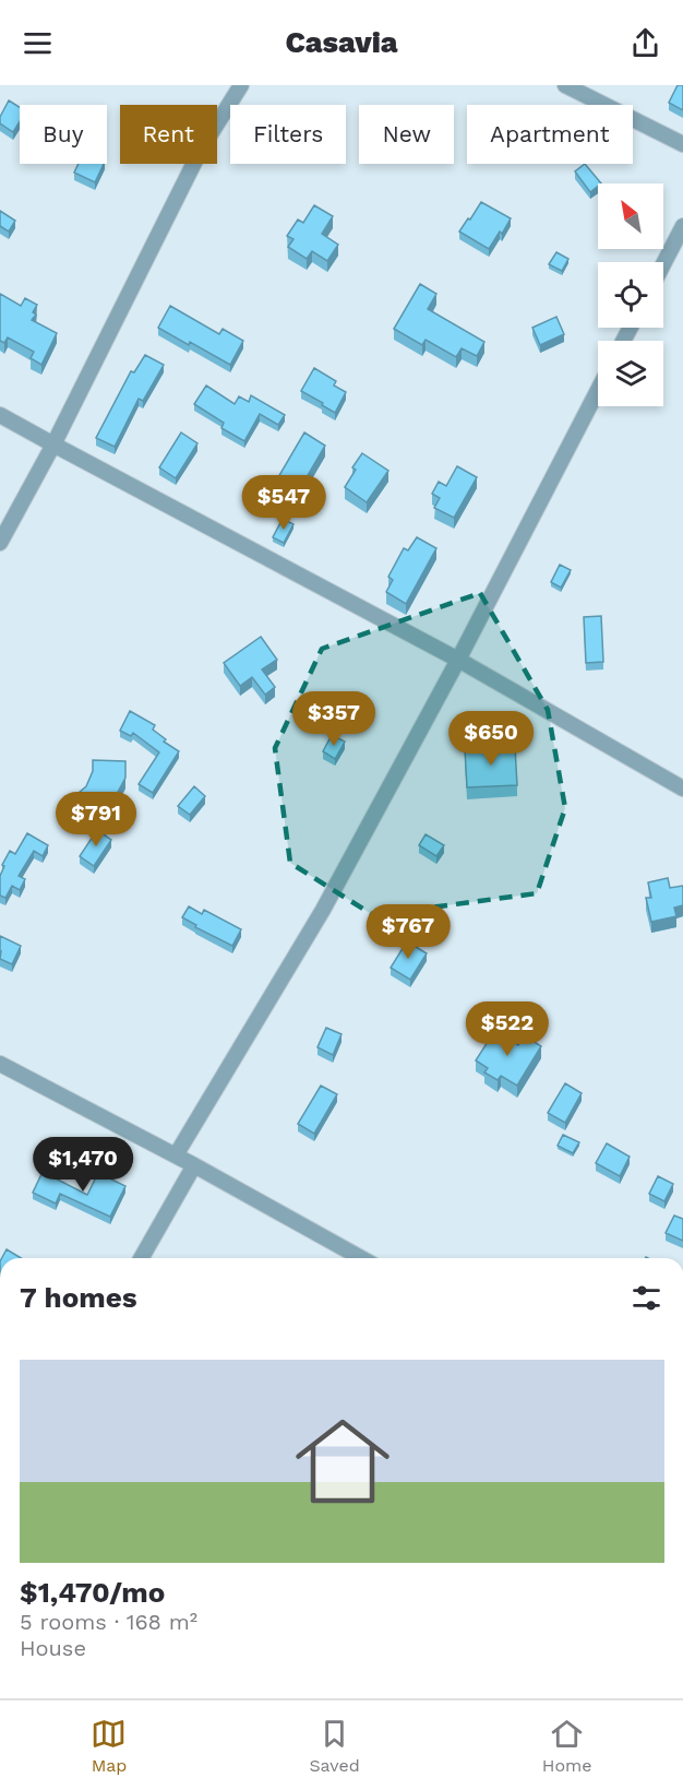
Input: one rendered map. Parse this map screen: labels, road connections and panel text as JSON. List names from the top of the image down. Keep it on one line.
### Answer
{"north":"top left","page":{"header":"Casavia","chip":["Buy","Rent","Filters","New","Apartment"],"price":["$547","$357","$650","$791","$767","$522","$1,470"],"heading":"7 homes","list":[{"name":"$1,470/mo","note":"5 rooms · 168 m² · House"}],"tabs":["Map","Saved","Home"]}}
